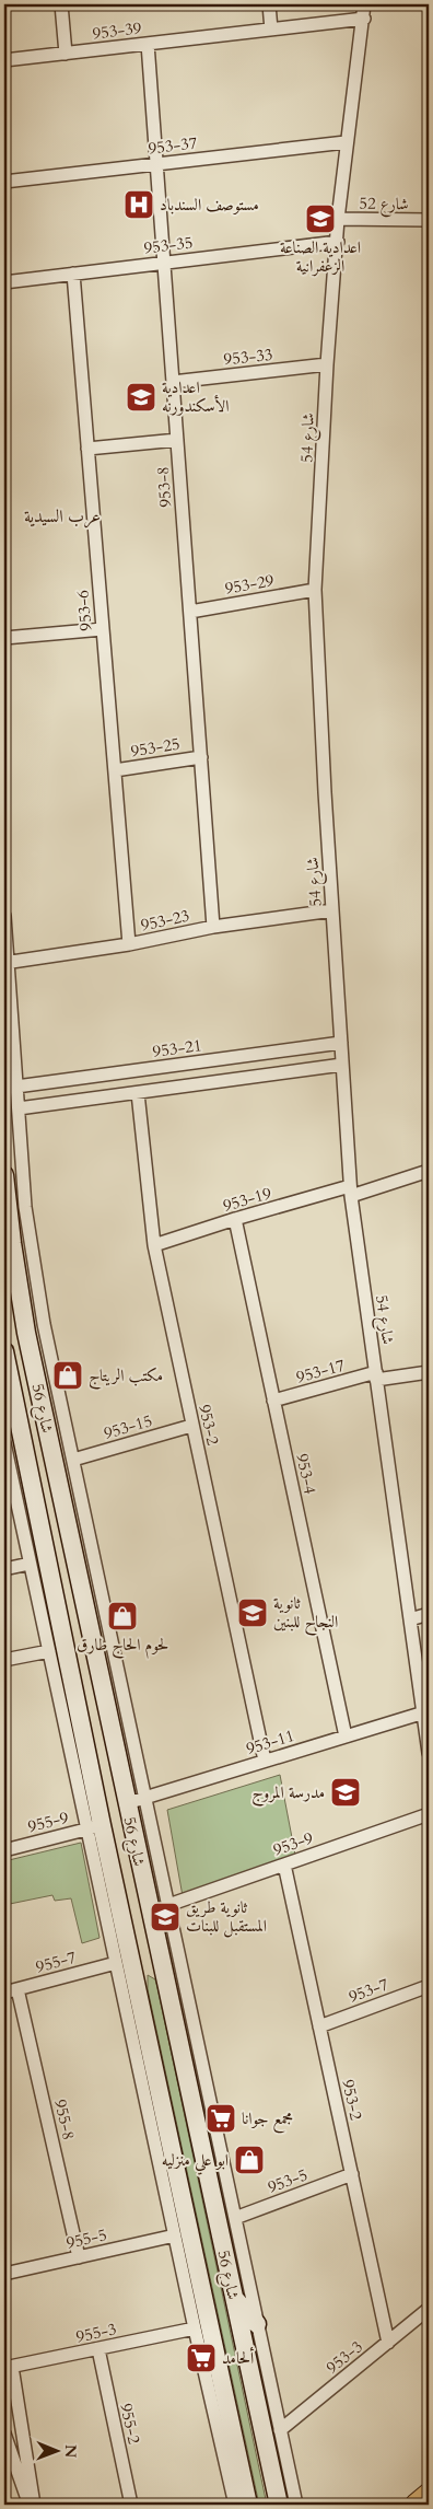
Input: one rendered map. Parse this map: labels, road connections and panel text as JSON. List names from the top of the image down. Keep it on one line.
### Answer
{"streets":{"street":["953-39","953-37","شارع 52","953-35","953-33","شارع 54","953-8","953-29","953-6","953-25","953-23","953-21","953-19","953-17","شارع 56","953-2","953-15","953-4","953-11","955-9","953-9","955-7","953-7","955-8","953-5","955-5","955-3","953-3","955-2"]},"crossings":[["953-39","شارع 54"],["953-39","953-8"],["953-37","شارع 54"],["953-37","953-8"],["شارع 52","شارع 54"],["953-35","شارع 54"],["953-35","953-8"],["953-35","953-6"],["953-33","شارع 54"],["953-33","953-8"],["شارع 54","953-29"],["شارع 54","953-23"],["شارع 54","953-21"],["شارع 54","953-19"],["شارع 54","953-17"],["شارع 54","953-11"],["953-8","953-29"],["953-8","953-25"],["953-8","953-23"],["953-6","953-25"],["953-6","953-23"],["953-19","953-2"],["953-19","953-4"],["953-17","953-4"],["شارع 56","953-11"],["شارع 56","955-9"],["953-2","953-15"],["953-2","953-11"],["953-2","953-9"],["953-2","953-7"],["953-2","953-5"],["953-2","953-3"],["953-4","953-11"],["955-7","955-8"],["955-8","955-5"],["955-3","955-2"]],"districts":["عرب السيدية"],"places":{"hospital":["مستوصف السندباد"],"school or university":["اعدادية الصناعة الزعفرانية","اعدادية الأسكندورنه","ثانوية النجاح للبنين","مدرسة المروج","ثانوية طريق المستقبل للبنات"],"shop":["مكتب الريتاج","لحوم الحاج طارق","ابو علي منزليه"],"supermarket":["مجمع جوانا","ألحامد"]},"north":"right"}
